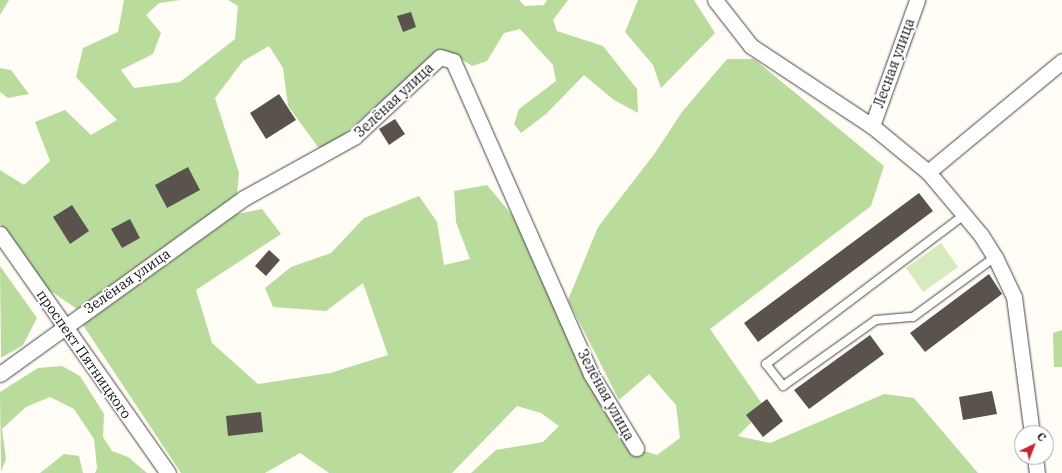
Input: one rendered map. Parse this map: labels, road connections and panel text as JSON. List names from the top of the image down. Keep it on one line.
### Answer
{"streets":{"street":["Лесная улица","Зелёная улица","проспект Пятницкого"]},"crossings":[["Зелёная улица","проспект Пятницкого"]],"north":"top right"}
